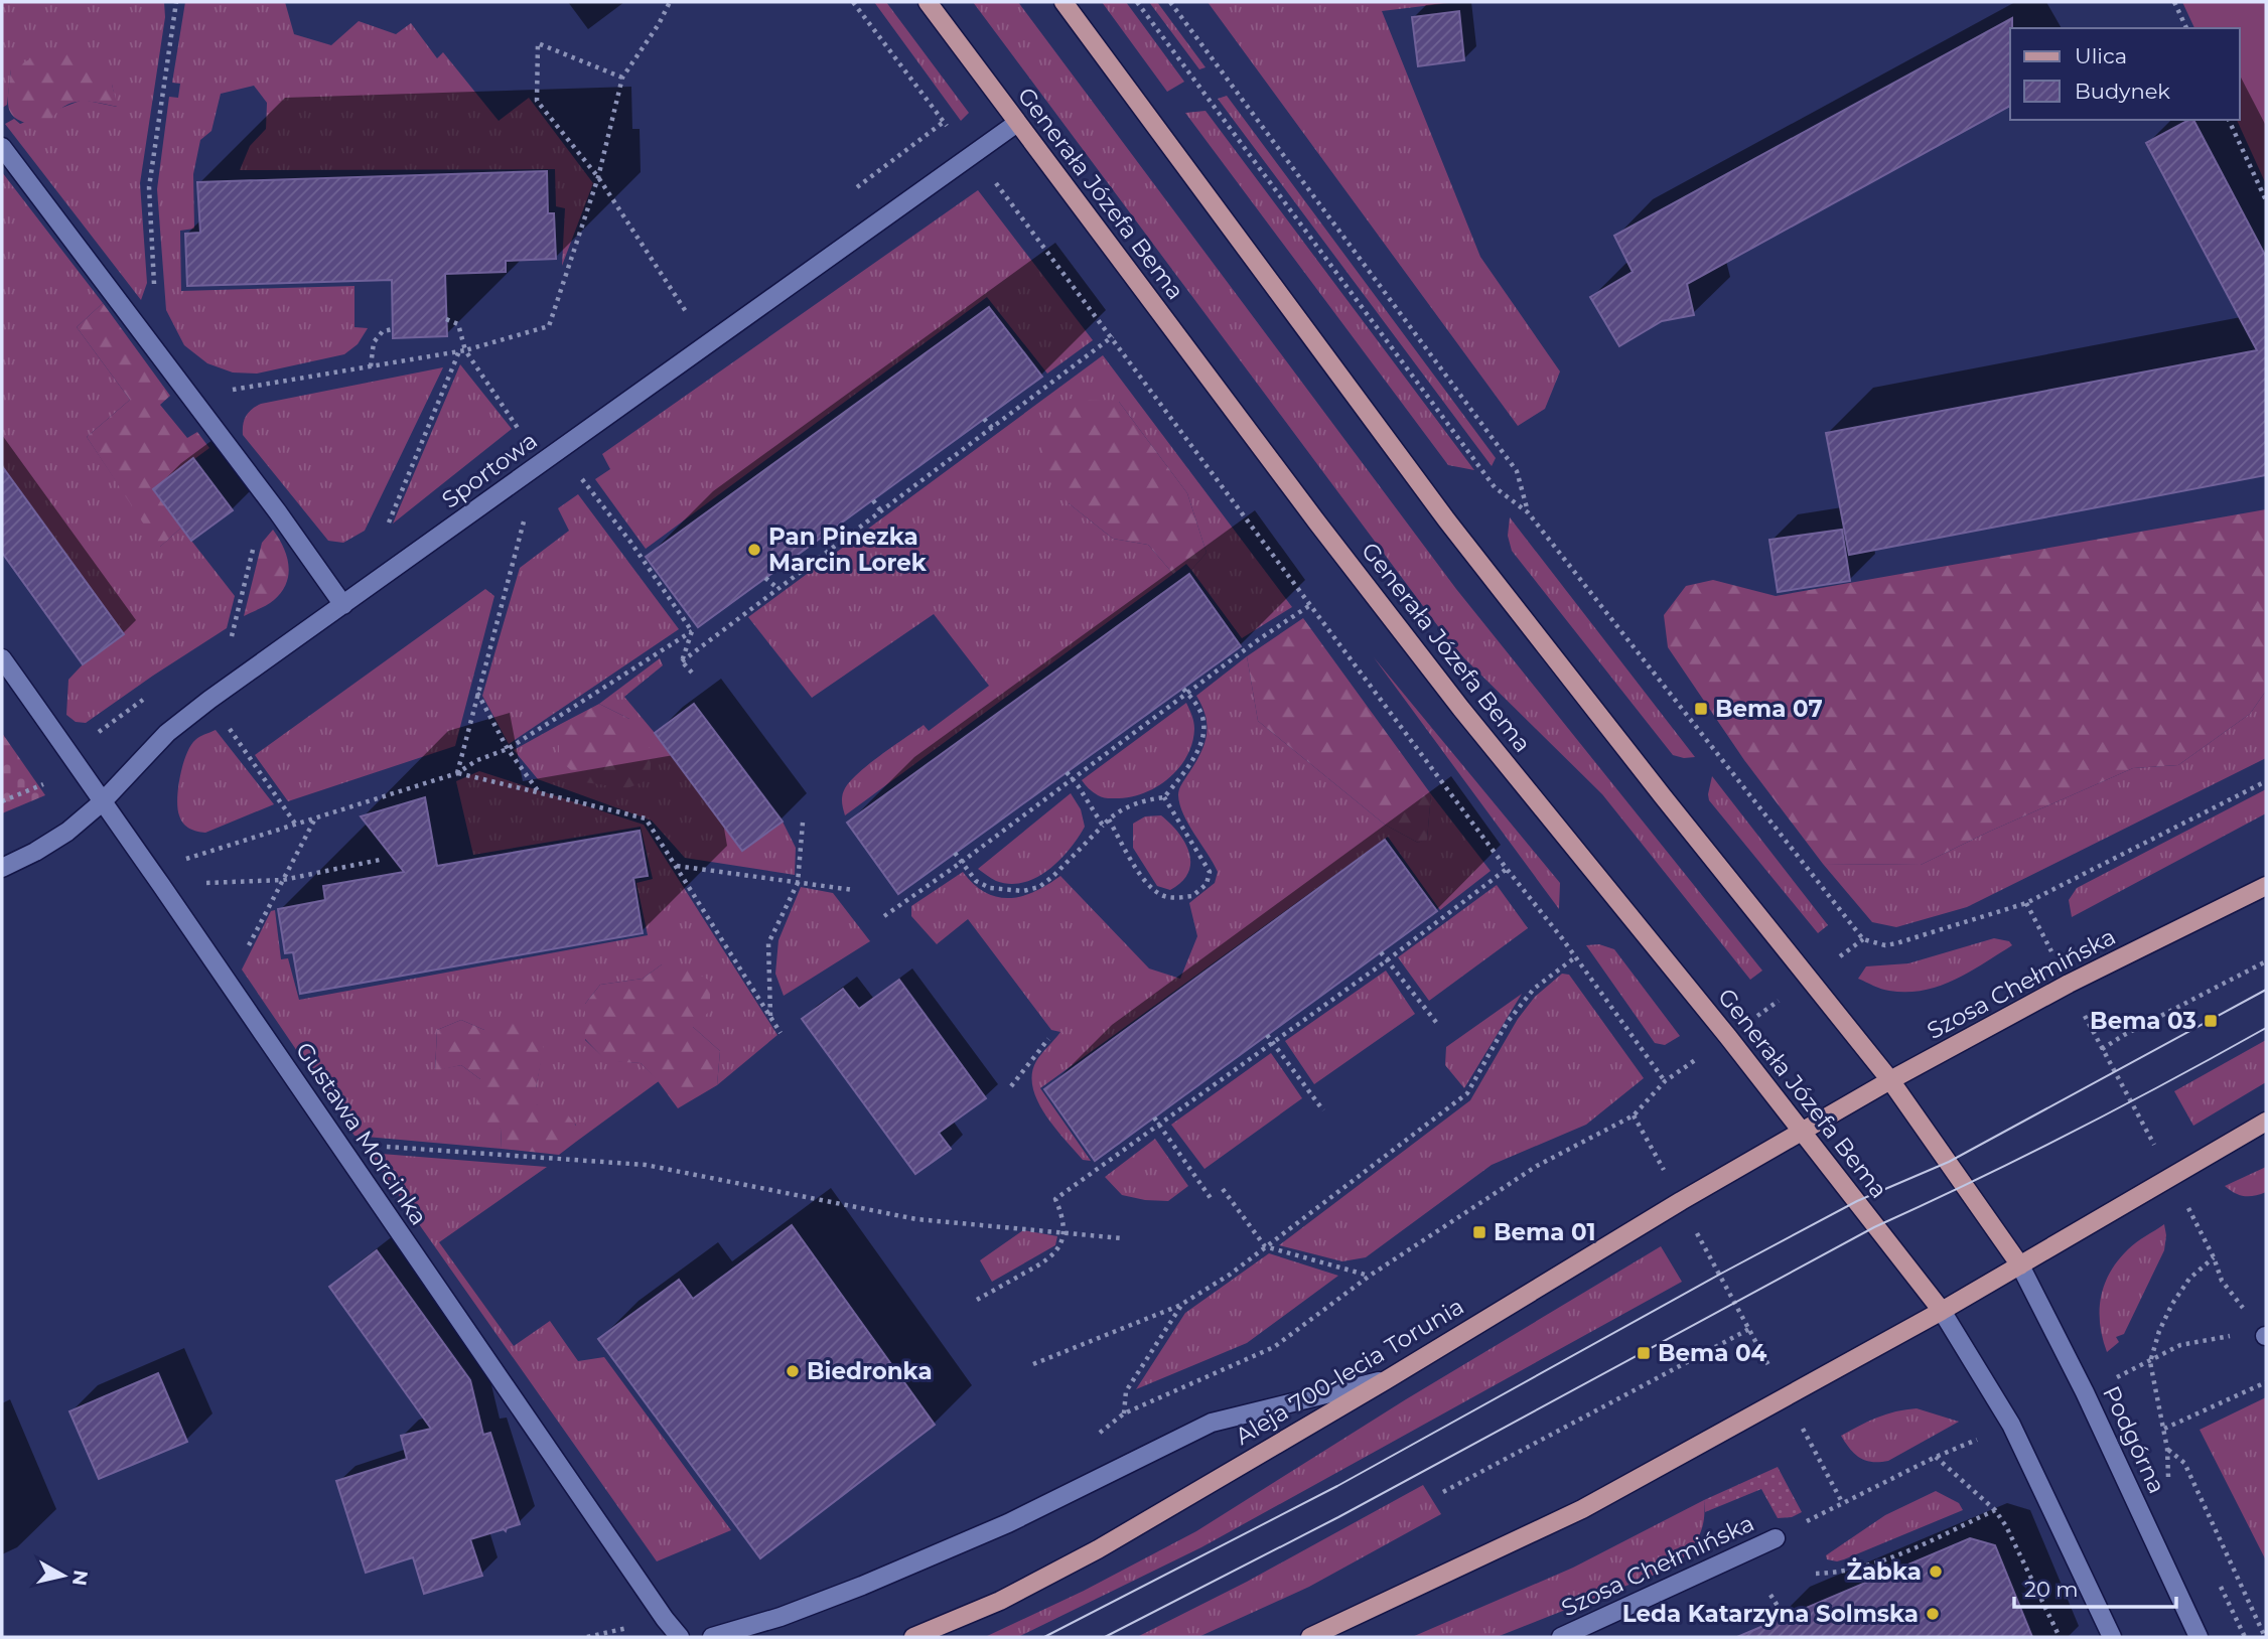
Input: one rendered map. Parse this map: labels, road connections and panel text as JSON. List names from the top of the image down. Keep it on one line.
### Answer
{"streets":{"main road":["Generała Józefa Bema","Szosa Chełmińska","Aleja 700-lecia Torunia"],"street":["Sportowa","Gustawa Morcinka","Podgórna"]},"crossings":[["Generała Józefa Bema","Sportowa"],["Generała Józefa Bema","Szosa Chełmińska"],["Generała Józefa Bema","Aleja 700-lecia Torunia"],["Sportowa","Gustawa Morcinka"],["Szosa Chełmińska","Aleja 700-lecia Torunia"]],"places":{"other":["Pan Pinezka Marcin Lorek","Biedronka","Żabka","Leda Katarzyna Solmska"],"transit":["Bema 07","Bema 03","Bema 01","Bema 04"]},"legend":["Ulica","Budynek"],"scale_bar":"20 m","north":"right"}
